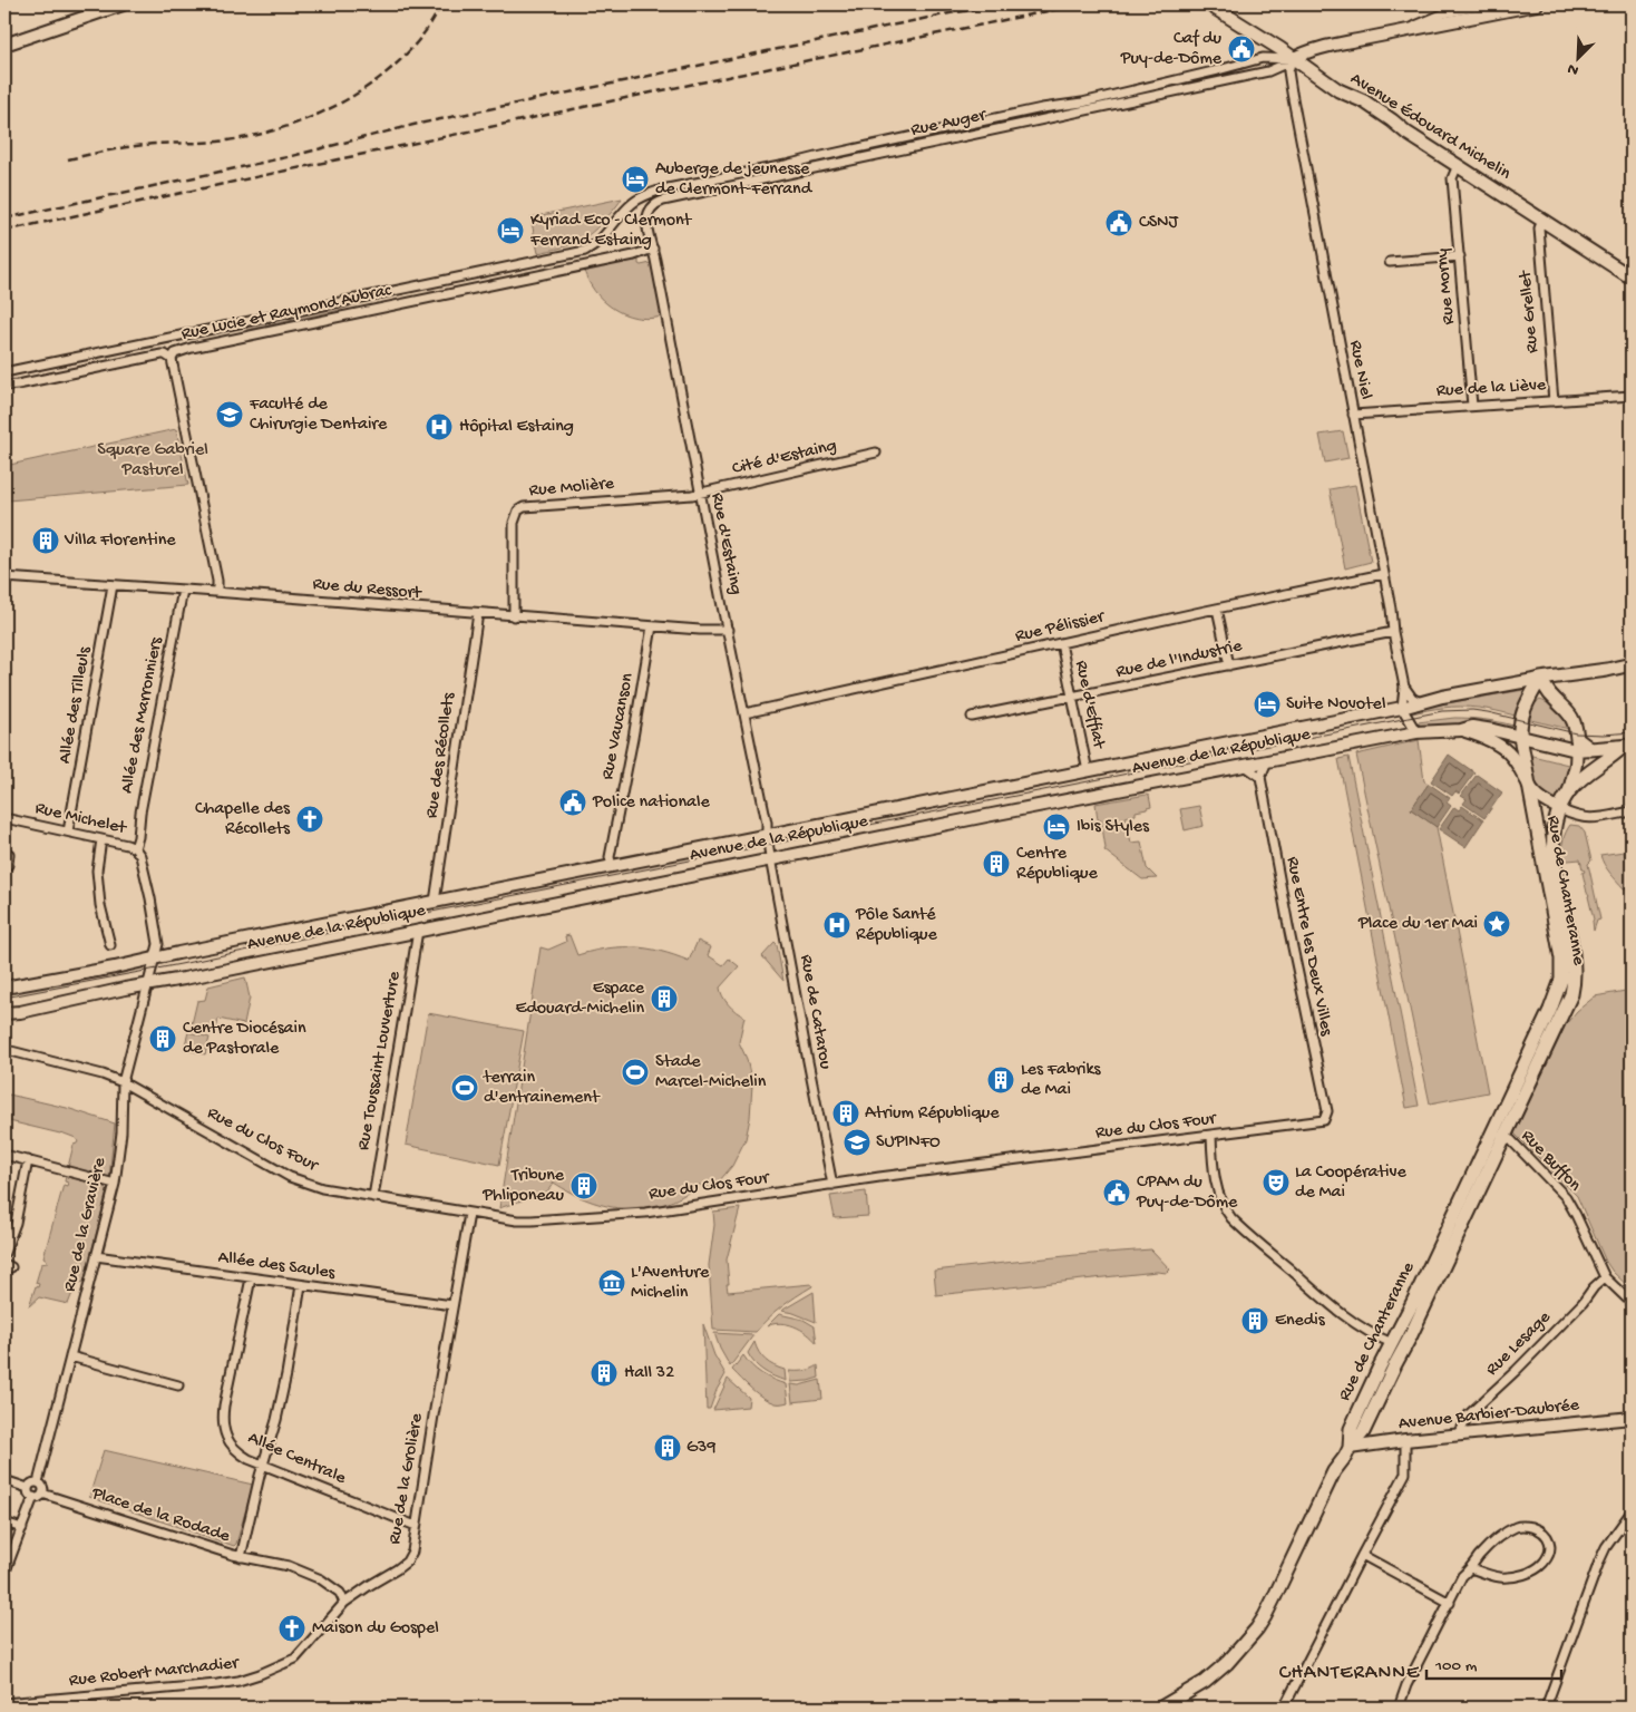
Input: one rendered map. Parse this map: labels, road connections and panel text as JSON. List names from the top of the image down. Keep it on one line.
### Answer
{"streets":{"main road":["Avenue Édouard Michelin","Avenue de la République","Rue de Chanteranne","Avenue Barbier-Daubrée"],"street":["Rue Auger","Rue Morny","Rue Grellet","Rue Lucie et Raymond Aubrac","Rue Niel","Rue de la Liève","Cité d'Estaing","Rue Molière","Rue d'Estaing","Rue du Ressort","Rue Pélissier","Rue de l'Industrie","Rue d'Effiat","Allée des Tilleuls","Allée des Marronniers","Rue Vaucanson","Rue des Récollets","Rue Michelet","Rue Entre les Deux Villes","Rue de Catarou","Rue Toussaint Louverture","Rue du Clos Four","Rue Buffon","Rue de la Gravière","Allée des Saules","Rue Lesage","Allée Centrale","Rue de la Grolière","Place de la Rodade","Rue Robert Marchadier"]},"crossings":[["Rue Auger","Avenue Édouard Michelin"],["Rue Auger","Rue Lucie et Raymond Aubrac"],["Rue Auger","Rue Niel"],["Rue Auger","Rue d'Estaing"],["Avenue Édouard Michelin","Rue Morny"],["Avenue Édouard Michelin","Rue Grellet"],["Avenue Édouard Michelin","Rue Niel"],["Rue Morny","Rue de la Liève"],["Rue Grellet","Rue de la Liève"],["Rue Lucie et Raymond Aubrac","Rue d'Estaing"],["Rue Niel","Rue de la Liève"],["Rue Niel","Rue Pélissier"],["Rue Niel","Rue de l'Industrie"],["Rue Niel","Avenue de la République"],["Cité d'Estaing","Rue Molière"],["Cité d'Estaing","Rue d'Estaing"],["Rue Molière","Rue d'Estaing"],["Rue Molière","Rue du Ressort"],["Rue d'Estaing","Rue du Ressort"],["Rue d'Estaing","Rue Pélissier"],["Rue d'Estaing","Avenue de la République"],["Rue d'Estaing","Rue de Catarou"],["Rue du Ressort","Allée des Tilleuls"],["Rue du Ressort","Allée des Marronniers"],["Rue du Ressort","Rue Vaucanson"],["Rue du Ressort","Rue des Récollets"],["Rue Pélissier","Rue d'Effiat"],["Rue de l'Industrie","Rue d'Effiat"],["Rue d'Effiat","Avenue de la République"],["Allée des Tilleuls","Rue Michelet"],["Allée des Marronniers","Rue Michelet"],["Rue Vaucanson","Avenue de la République"],["Avenue de la République","Rue des Récollets"],["Avenue de la République","Rue Michelet"],["Avenue de la République","Rue de Chanteranne"],["Avenue de la République","Rue de Catarou"],["Avenue de la République","Rue Toussaint Louverture"],["Avenue de la République","Rue de la Gravière"],["Rue de Chanteranne","Rue Buffon"],["Rue de Chanteranne","Avenue Barbier-Daubrée"],["Rue Entre les Deux Villes","Rue du Clos Four"],["Rue de Catarou","Rue du Clos Four"],["Rue Toussaint Louverture","Rue du Clos Four"],["Rue du Clos Four","Rue de la Gravière"],["Rue du Clos Four","Rue de la Grolière"],["Rue Buffon","Rue Lesage"],["Rue de la Gravière","Allée des Saules"],["Rue de la Gravière","Place de la Rodade"],["Allée des Saules","Allée Centrale"],["Allée des Saules","Rue de la Grolière"],["Allée des Saules","Place de la Rodade"],["Rue Lesage","Avenue Barbier-Daubrée"],["Allée Centrale","Rue de la Grolière"],["Allée Centrale","Place de la Rodade"],["Rue de la Grolière","Rue Robert Marchadier"]],"districts":["CHANTERANNE"],"parks":["Square Gabriel Pasturel"],"places":{"public building":["Caf du Puy-de-Dôme","CSNJ","Police nationale","CPAM du Puy-de-Dôme"],"hotel":["Auberge de jeunesse de Clermont-Ferrand","Kyriad Eco - Clermont Ferrand Estaing","Suite Novotel","Ibis Styles"],"school or university":["Faculté de Chirurgie Dentaire","SUPINFO"],"hospital":["Hôpital Estaing","Pôle Santé République"],"building":["Villa Florentine","Centre République","Espace Edouard-Michelin","Centre Diocésain de Pastorale","Les Fabriks de Mai","Atrium République","Tribune Phliponeau","Enedis","Hall 32","G39"],"church":["Chapelle des Récollets","Maison du Gospel"],"place":["Place du 1er Mai"],"sports":["Stade Marcel-Michelin","terrain d'entrainement"],"theatre":["La Coopérative de Mai"],"museum":["L'Aventure Michelin"]},"scale_bar":"100 m","north":"bottom left"}
